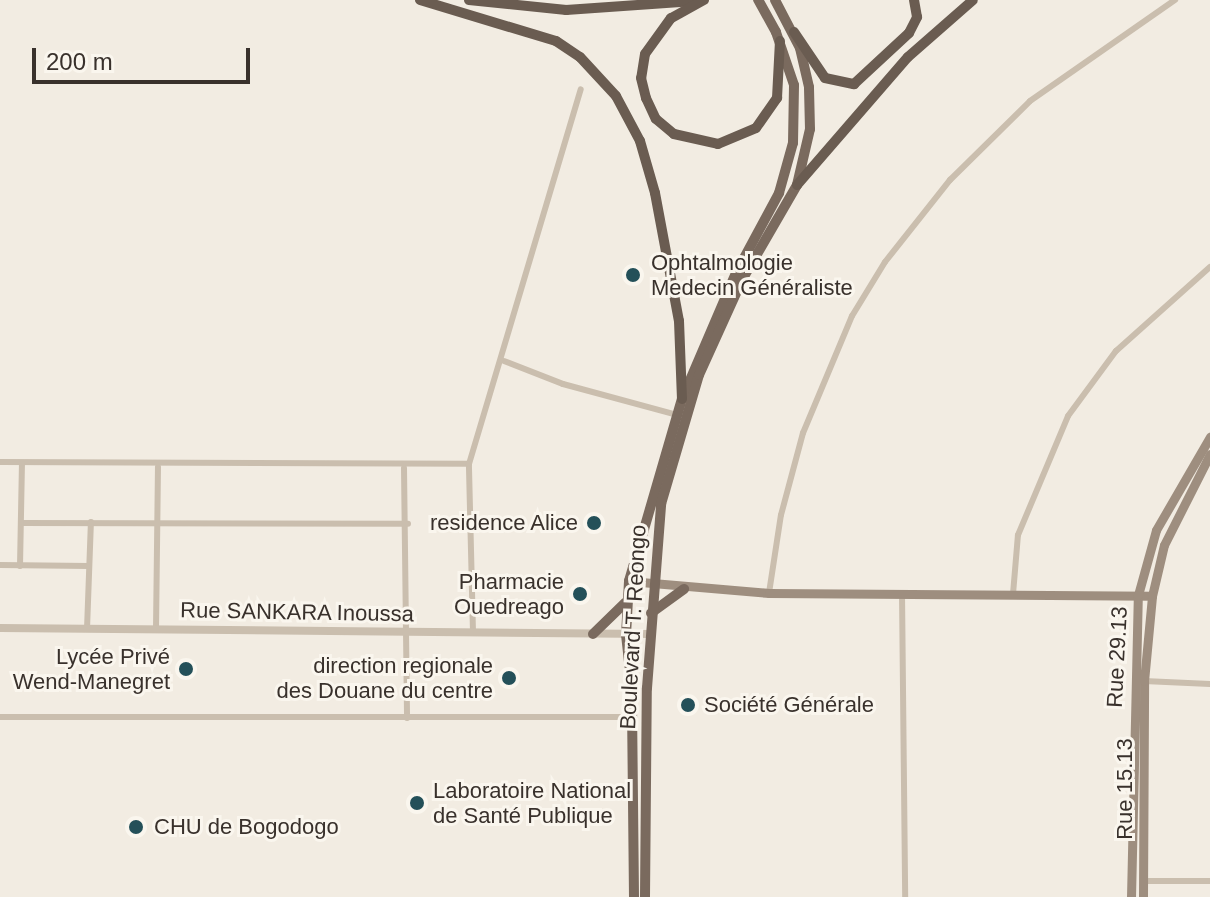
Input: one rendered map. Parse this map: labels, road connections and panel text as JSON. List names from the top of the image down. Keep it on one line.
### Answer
{"streets":{"main road":["Boulevard T. Reongo","Rue 29.13","Rue 15.13"],"street":["Rue SANKARA Inoussa"]},"crossings":[["Rue SANKARA Inoussa","Boulevard T. Reongo"]],"places":["Ophtalmologie Medecin Généraliste","residence Alice","Pharmacie Ouedreago","Lycée Privé Wend-Manegret","direction regionale des Douane du centre","Société Générale","Laboratoire National de Santé Publique","CHU de Bogodogo"],"scale_bar":"200 m"}
